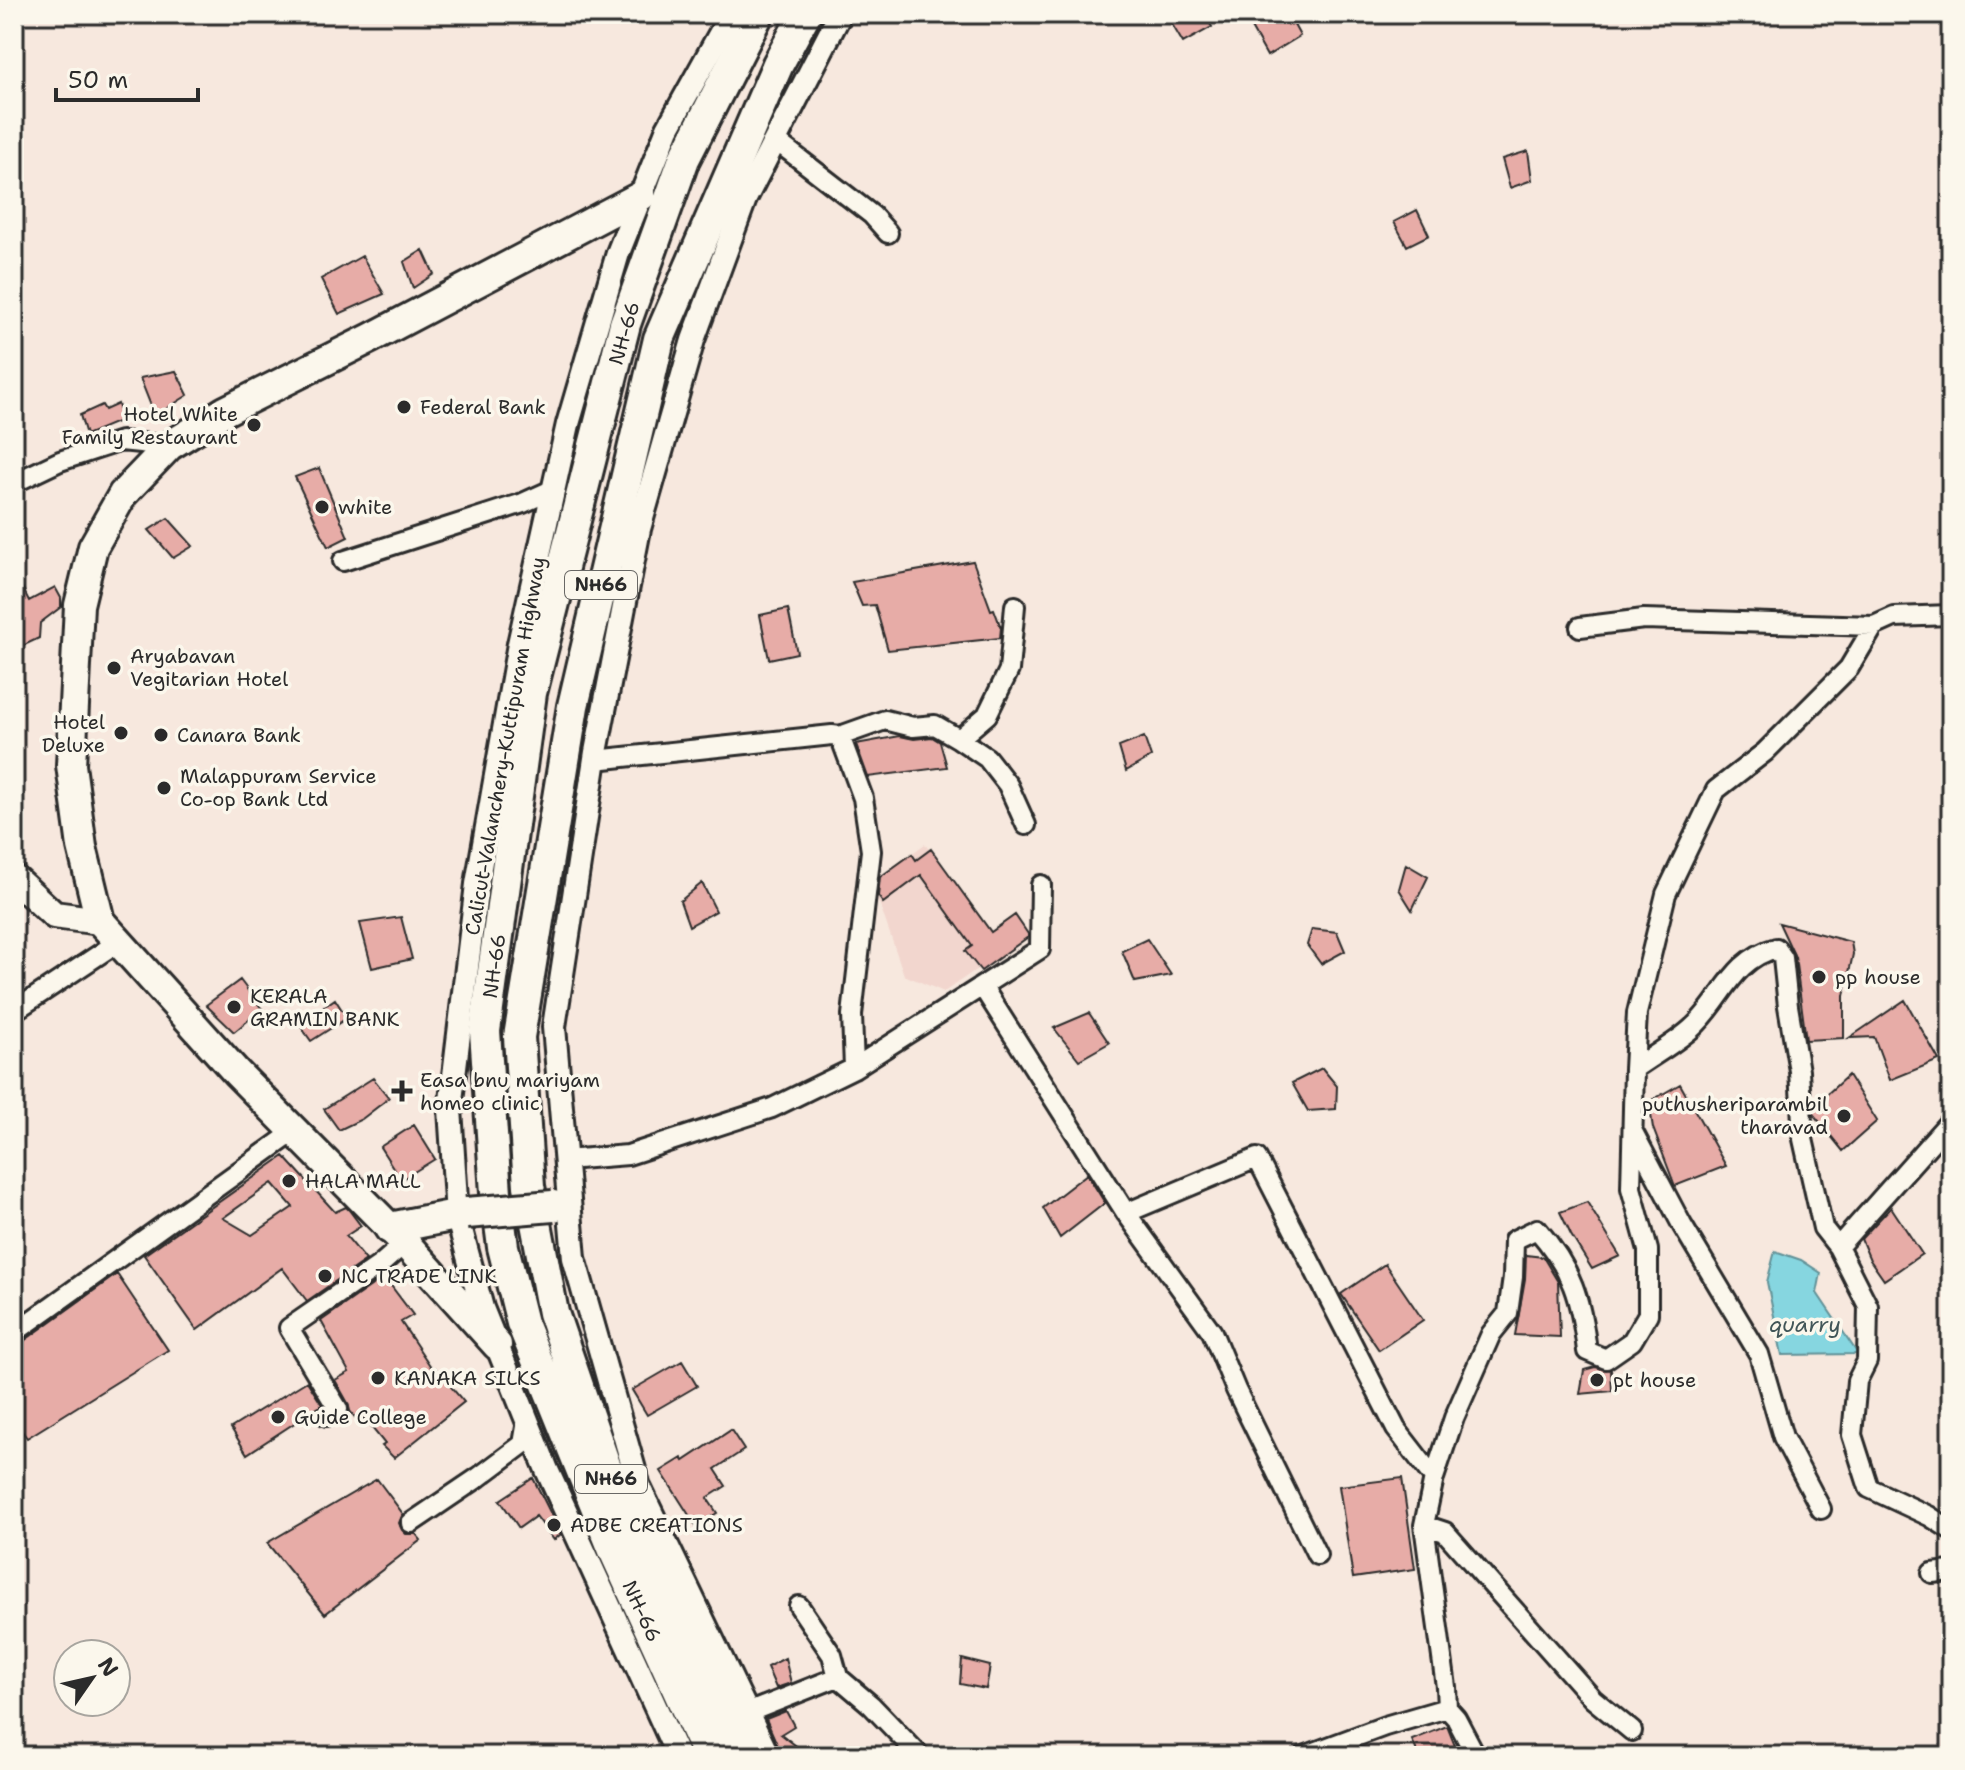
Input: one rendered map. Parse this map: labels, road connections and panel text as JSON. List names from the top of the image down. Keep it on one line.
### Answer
{"streets":{"highway":["NH-66","NH66"],"street":["Calicut-Valanchery-Kuttipuram Highway"]},"water":["quarry"],"places":{"other":["Federal Bank","Hotel White Family Restaurant","white","Aryabavan Vegitarian Hotel","Hotel Deluxe","Canara Bank","Malappuram Service Co-op Bank Ltd","pp house","KERALA GRAMIN BANK","puthusheriparambil tharavad","HALA MALL","NC TRADE LINK","KANAKA SILKS","pt house","Guide College","ADBE CREATIONS"],"health":["Easa bnu mariyam homeo clinic"]},"scale_bar":"50 m","north":"top right"}
